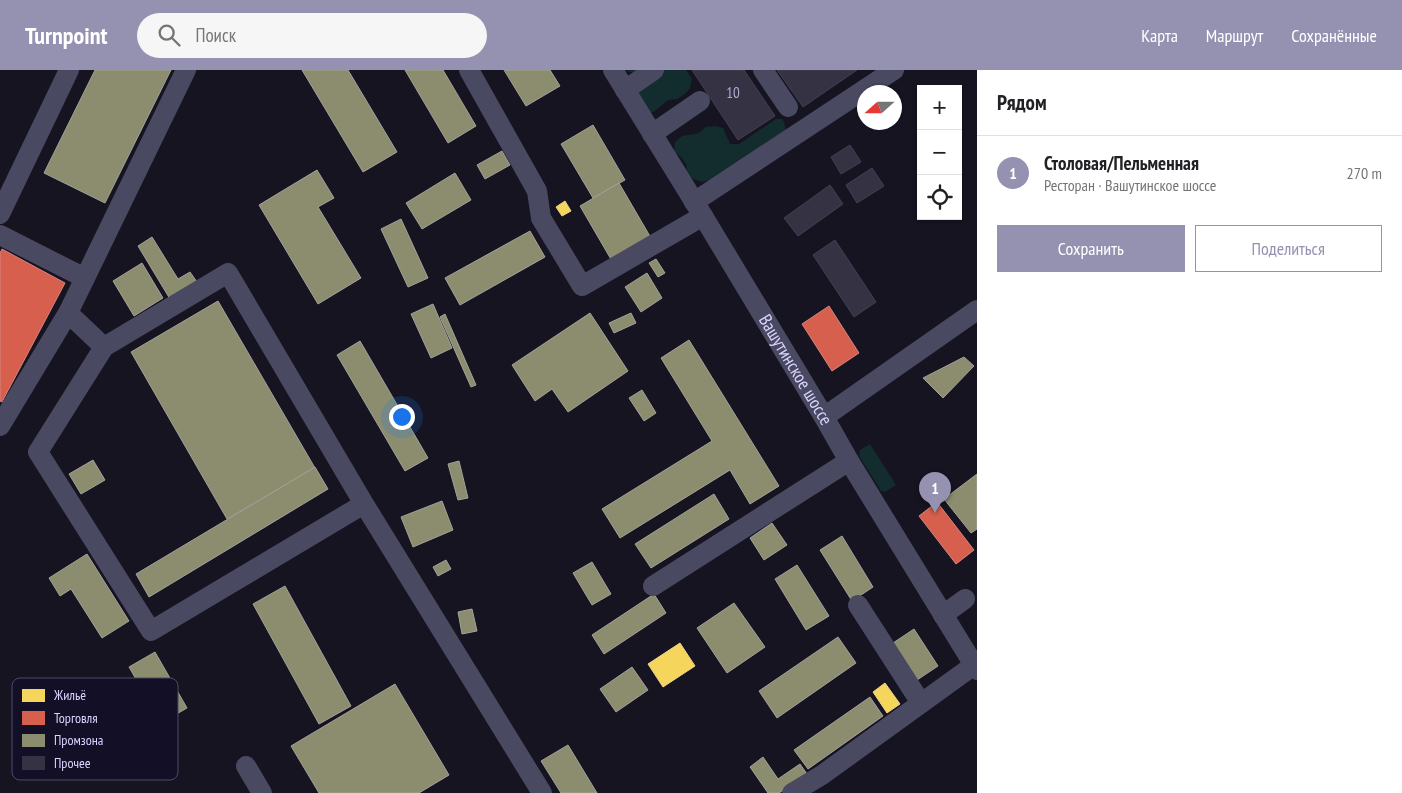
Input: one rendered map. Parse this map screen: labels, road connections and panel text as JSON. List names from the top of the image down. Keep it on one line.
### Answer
{"streets":{"street":["Вашутинское шоссе"]},"house_numbers":["10"],"legend":["Жильё","Торговля","Промзона","Прочее"],"north":"left","page":{"header":"Turnpoint","search":"Поиск","nav":["Карта","Маршрут","Сохранённые"],"heading":"Рядом","map_buttons":["+","−"],"list":[{"mark":"1","name":"Столовая/Пельменная","note":"Ресторан · Вашутинское шоссе","value":"270 m"}],"buttons":["Сохранить","Поделиться"],"pins":"1"}}
